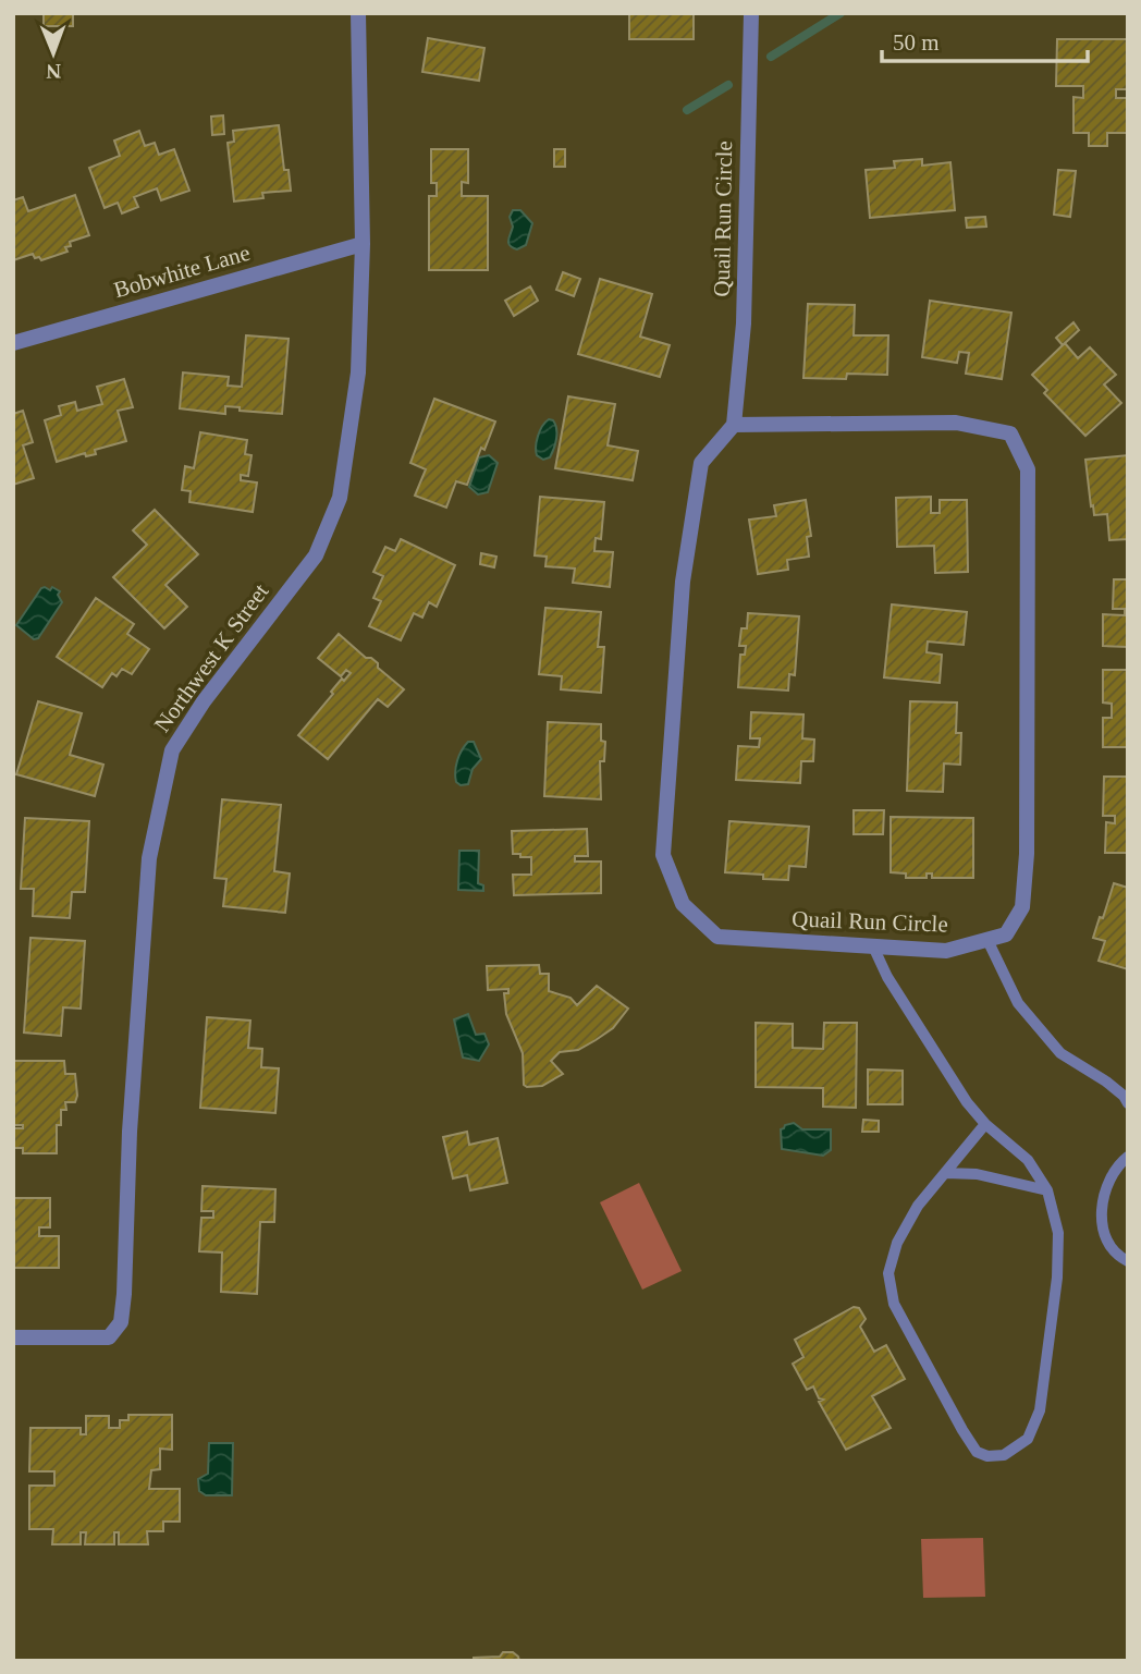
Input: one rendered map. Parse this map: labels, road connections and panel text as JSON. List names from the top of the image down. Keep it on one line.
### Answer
{"streets":{"street":["Quail Run Circle","Bobwhite Lane","Northwest K Street"]},"crossings":[["Bobwhite Lane","Northwest K Street"]],"scale_bar":"50 m","north":"bottom"}
